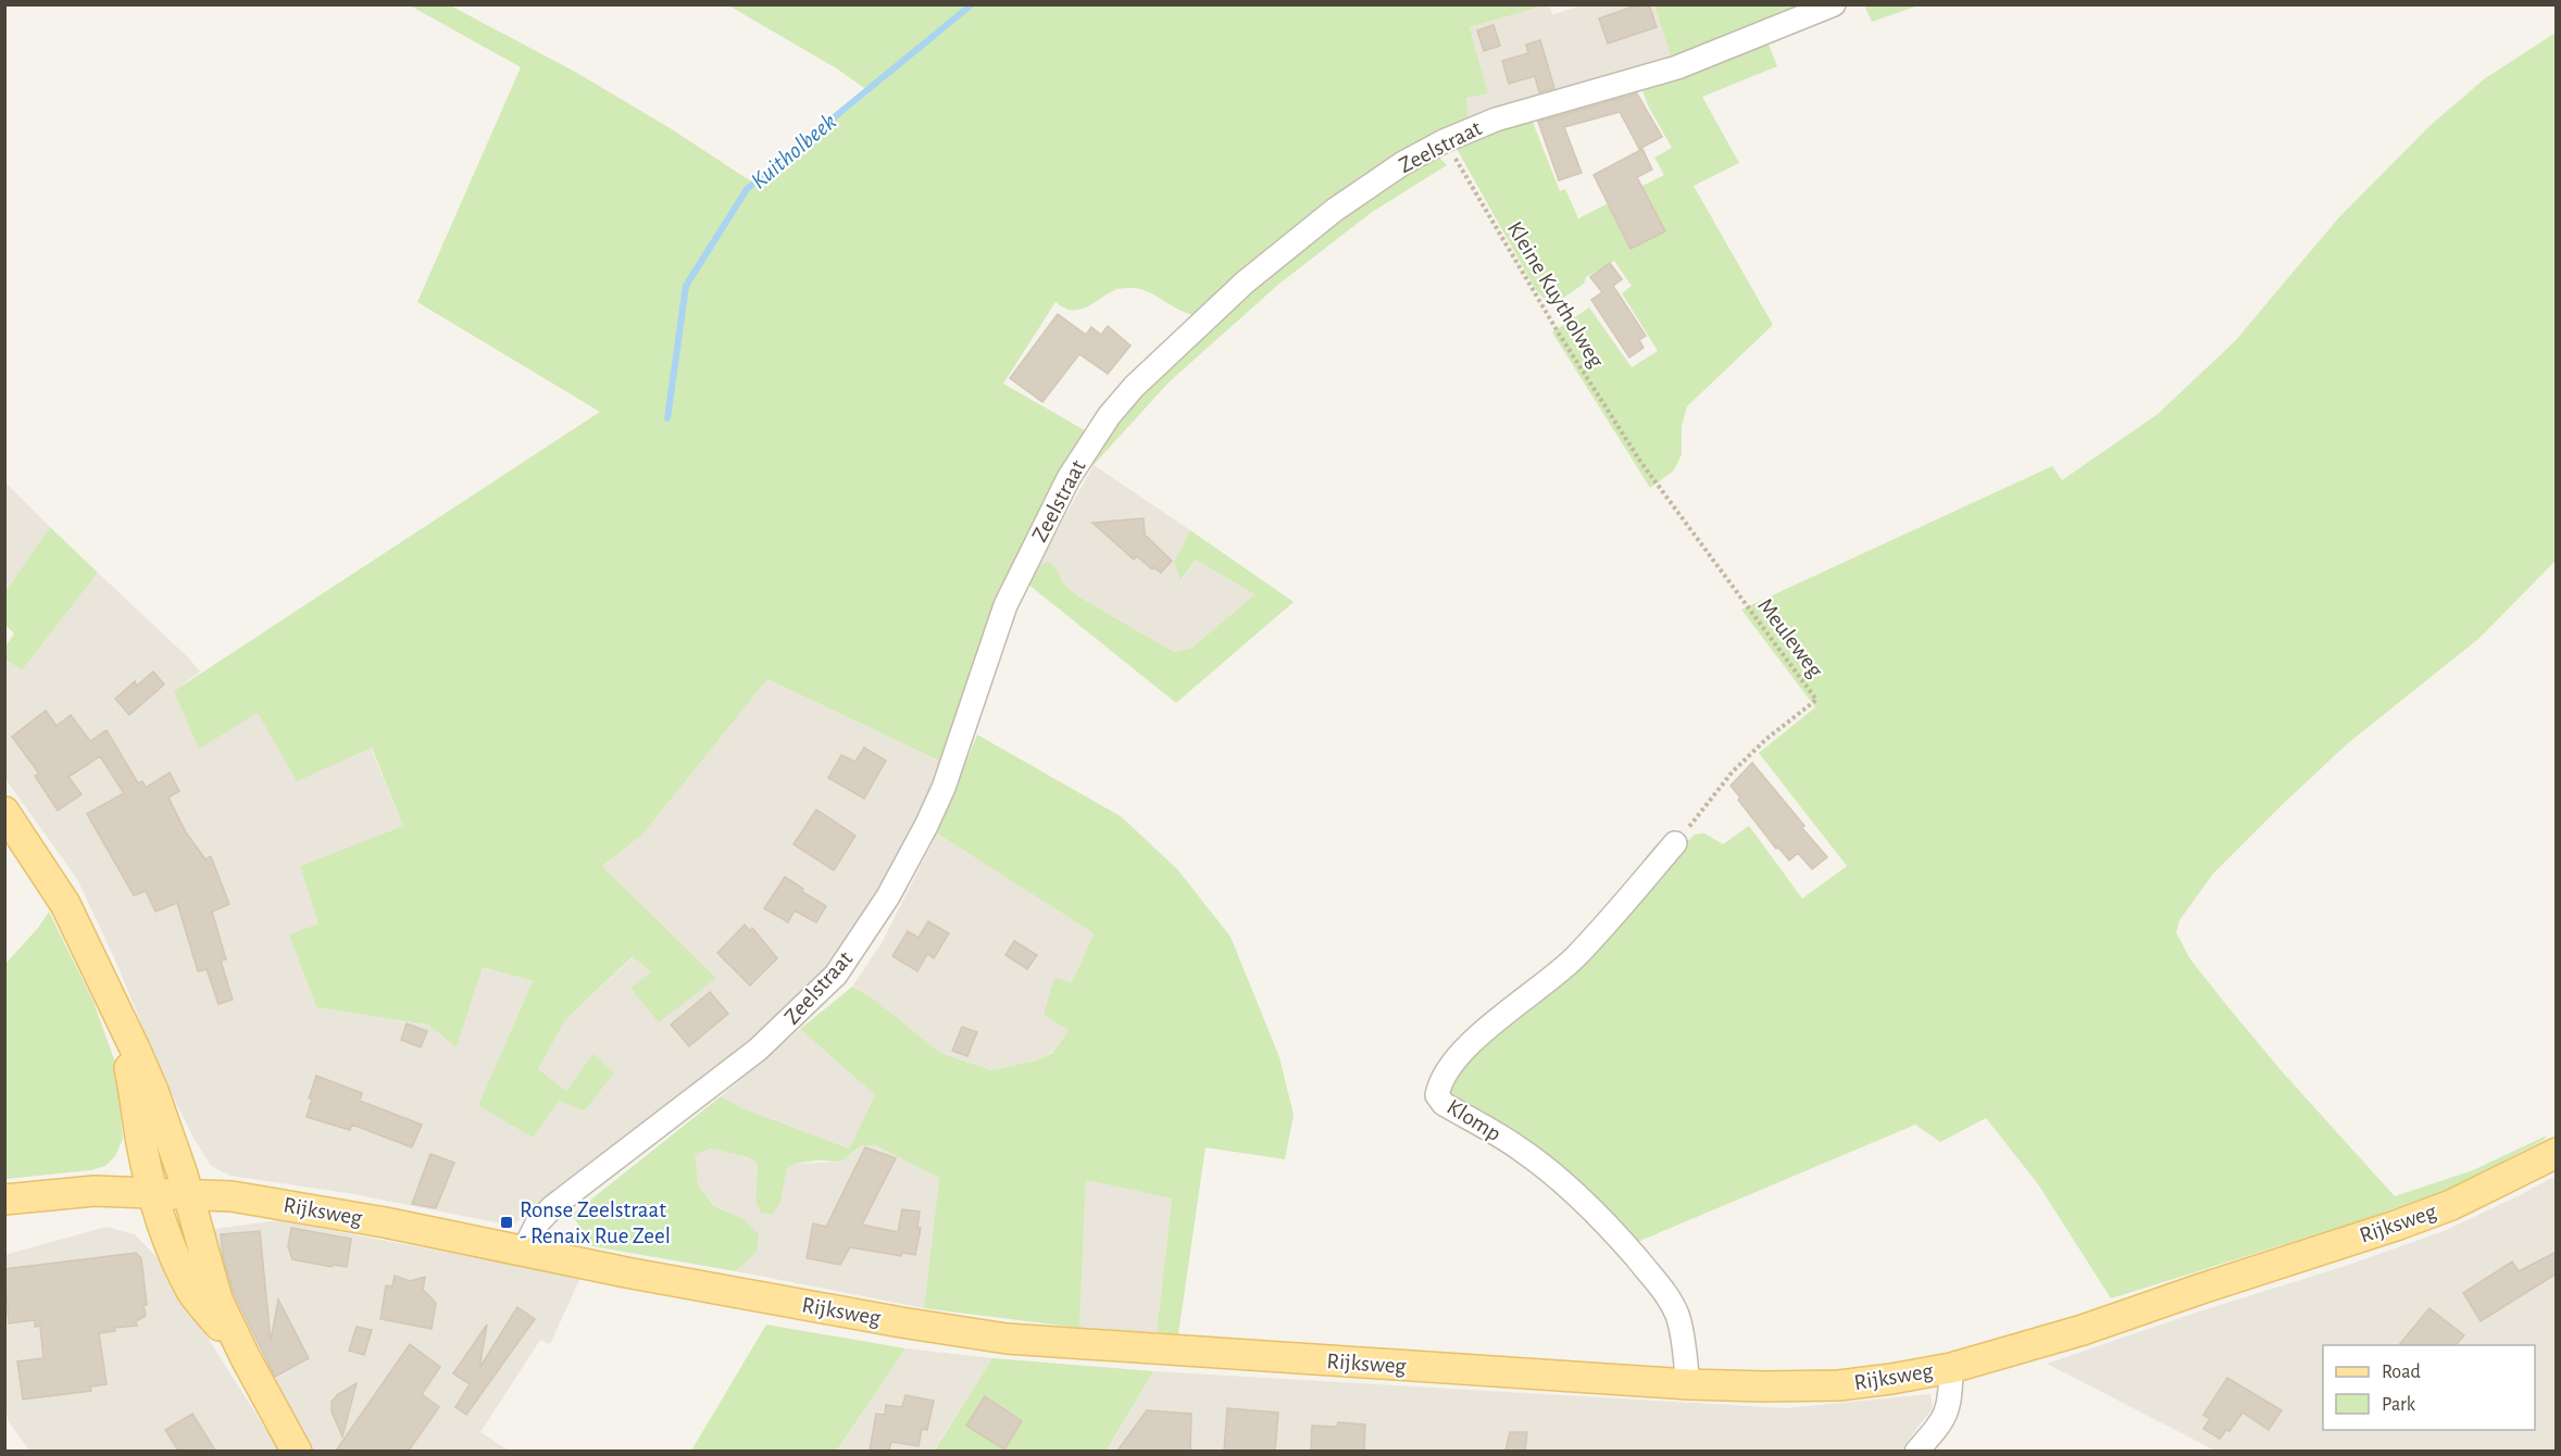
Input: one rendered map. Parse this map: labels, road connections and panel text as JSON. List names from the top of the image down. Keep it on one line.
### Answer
{"streets":{"main road":["Rijksweg"],"street":["Zeelstraat","Klomp"],"path":["Kleine Kuytholweg","Meuleweg"]},"crossings":[["Zeelstraat","Kleine Kuytholweg"],["Zeelstraat","Rijksweg"],["Kleine Kuytholweg","Meuleweg"],["Meuleweg","Klomp"],["Klomp","Rijksweg"]],"water":["Kuitholbeek"],"places":{"transit":["Ronse Zeelstraat - Renaix Rue Zeel"]},"legend":["Road","Park"]}
